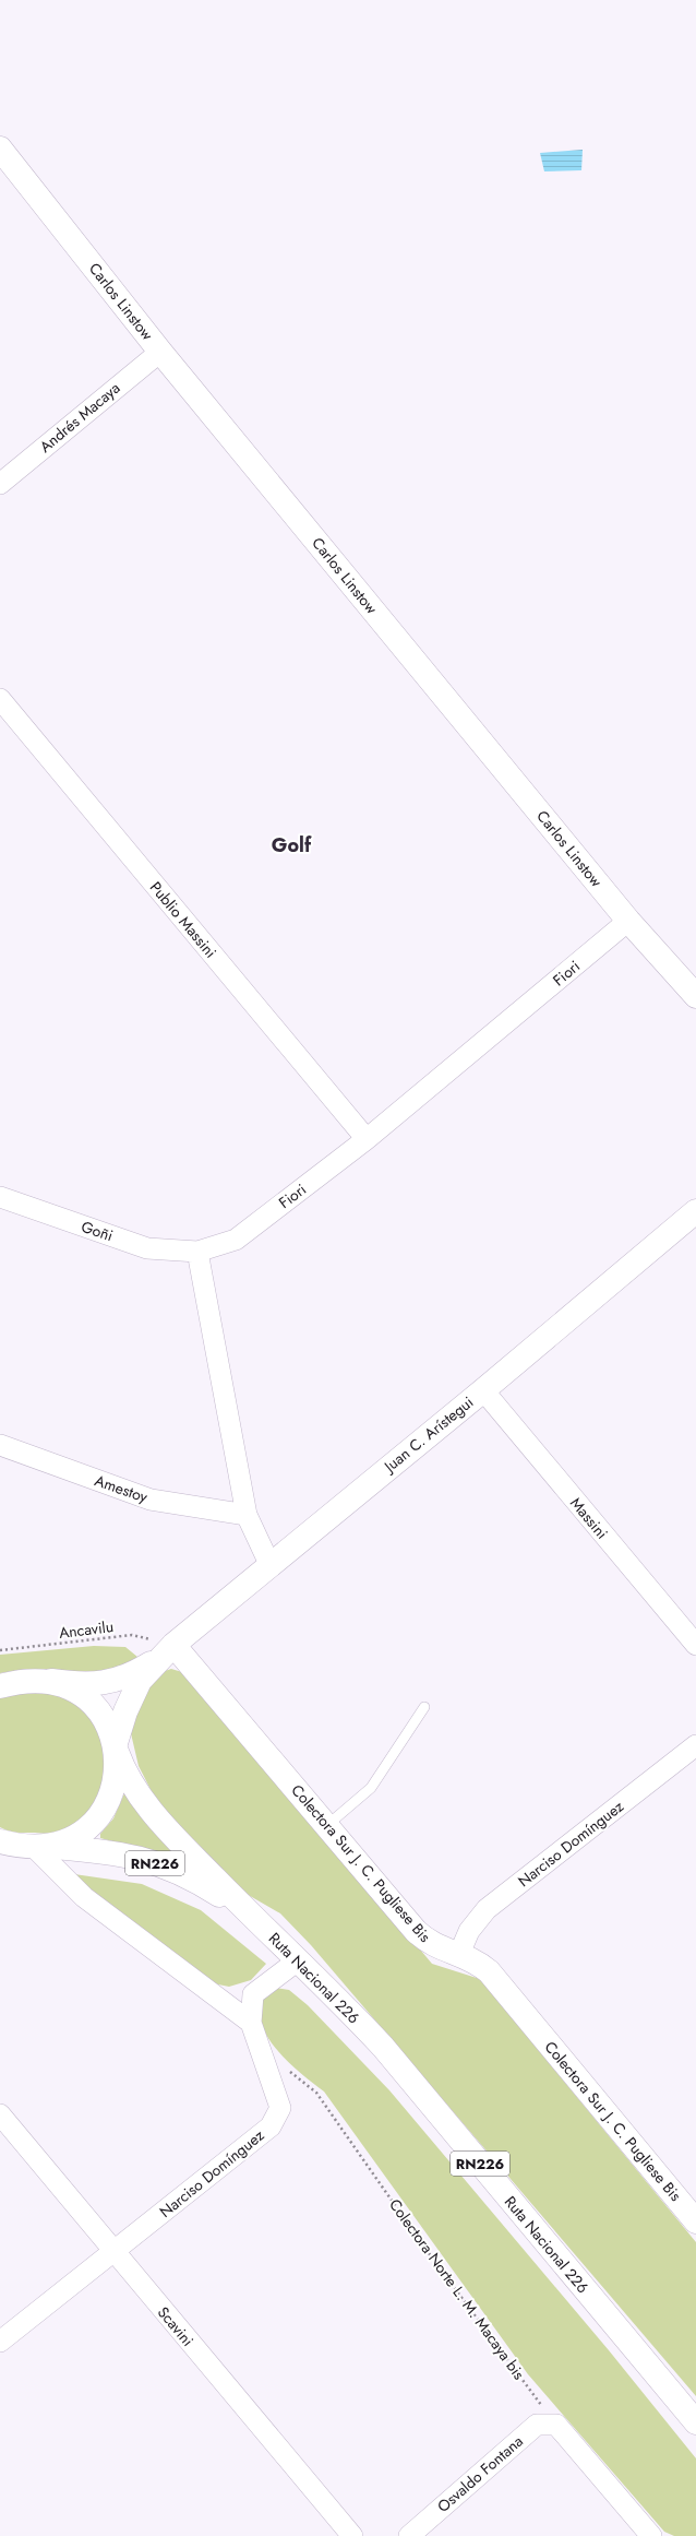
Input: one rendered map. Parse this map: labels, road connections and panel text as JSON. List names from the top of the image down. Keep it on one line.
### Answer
{"streets":{"main road":["Carlos Linstow","Juan C. Arístegui","RN226","Colectora Sur J. C. Pugliese Bis","Ruta Nacional 226"],"street":["Andrés Macaya","Publio Massini","Fiori","Goñi","Amestoy","Massini","Narciso Domínguez","Scavini","Osvaldo Fontana"],"path":["Ancavilu","Colectora Norte L. M. Macaya bis"]},"crossings":[["Carlos Linstow","Andrés Macaya"],["Carlos Linstow","Fiori"],["Publio Massini","Fiori"],["Fiori","Goñi"],["Juan C. Arístegui","Massini"],["Juan C. Arístegui","Ancavilu"],["Juan C. Arístegui","Colectora Sur J. C. Pugliese Bis"],["Juan C. Arístegui","Ruta Nacional 226"],["Ancavilu","Colectora Sur J. C. Pugliese Bis"],["Narciso Domínguez","Colectora Sur J. C. Pugliese Bis"],["Narciso Domínguez","Ruta Nacional 226"],["Narciso Domínguez","Scavini"],["Colectora Norte L. M. Macaya bis","Osvaldo Fontana"]],"districts":["Golf"]}
